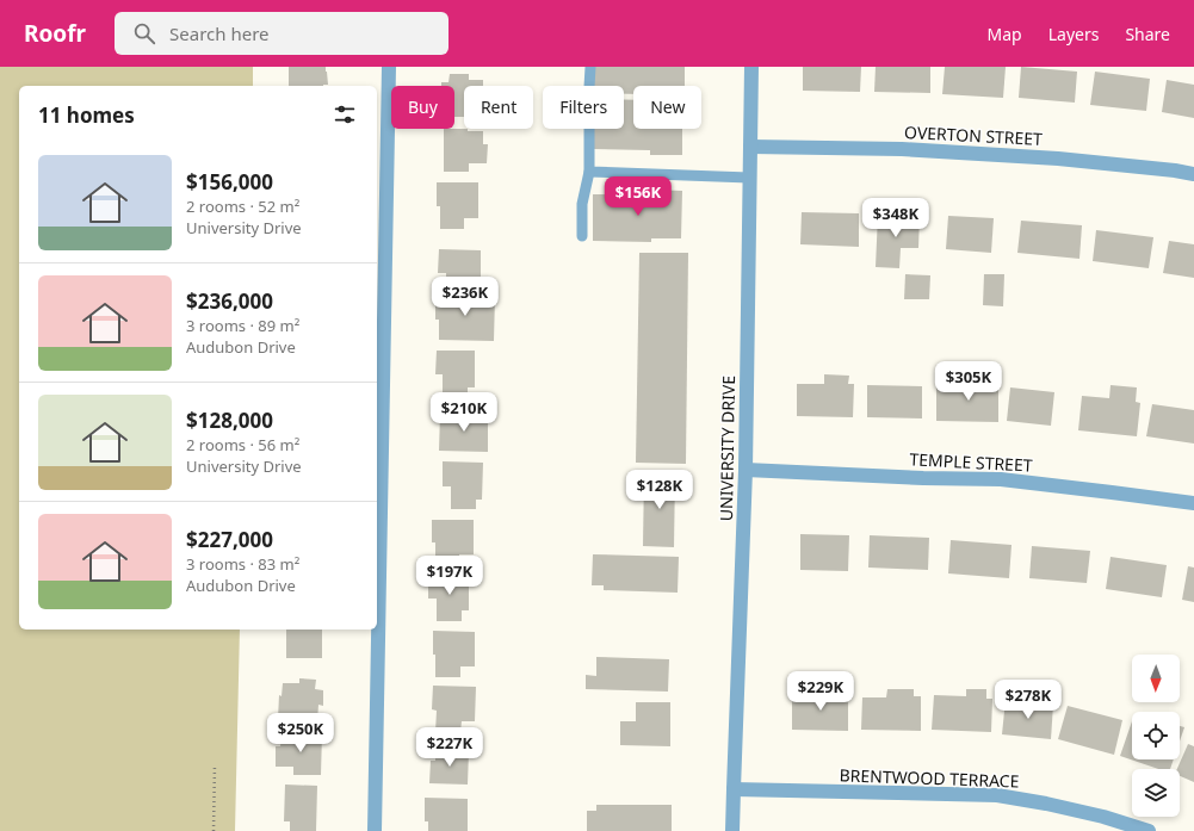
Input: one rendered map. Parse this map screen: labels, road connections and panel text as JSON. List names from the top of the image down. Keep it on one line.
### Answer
{"streets":{"street":["OVERTON STREET","UNIVERSITY DRIVE","TEMPLE STREET","BRENTWOOD TERRACE"]},"crossings":[["OVERTON STREET","UNIVERSITY DRIVE"],["UNIVERSITY DRIVE","TEMPLE STREET"],["UNIVERSITY DRIVE","BRENTWOOD TERRACE"]],"north":"bottom","page":{"header":"Roofr","search":"Search here","nav":["Map","Layers","Share"],"chip":["Buy","Rent","Filters","New"],"heading":"11 homes","list":[{"name":"$156,000","note":"2 rooms · 52 m² · University Drive"},{"name":"$236,000","note":"3 rooms · 89 m² · Audubon Drive"},{"name":"$128,000","note":"2 rooms · 56 m² · University Drive"},{"name":"$227,000","note":"3 rooms · 83 m² · Audubon Drive"}],"price":["$156K","$348K","$236K","$305K","$210K","$128K","$197K","$229K","$278K","$250K","$227K"]}}
